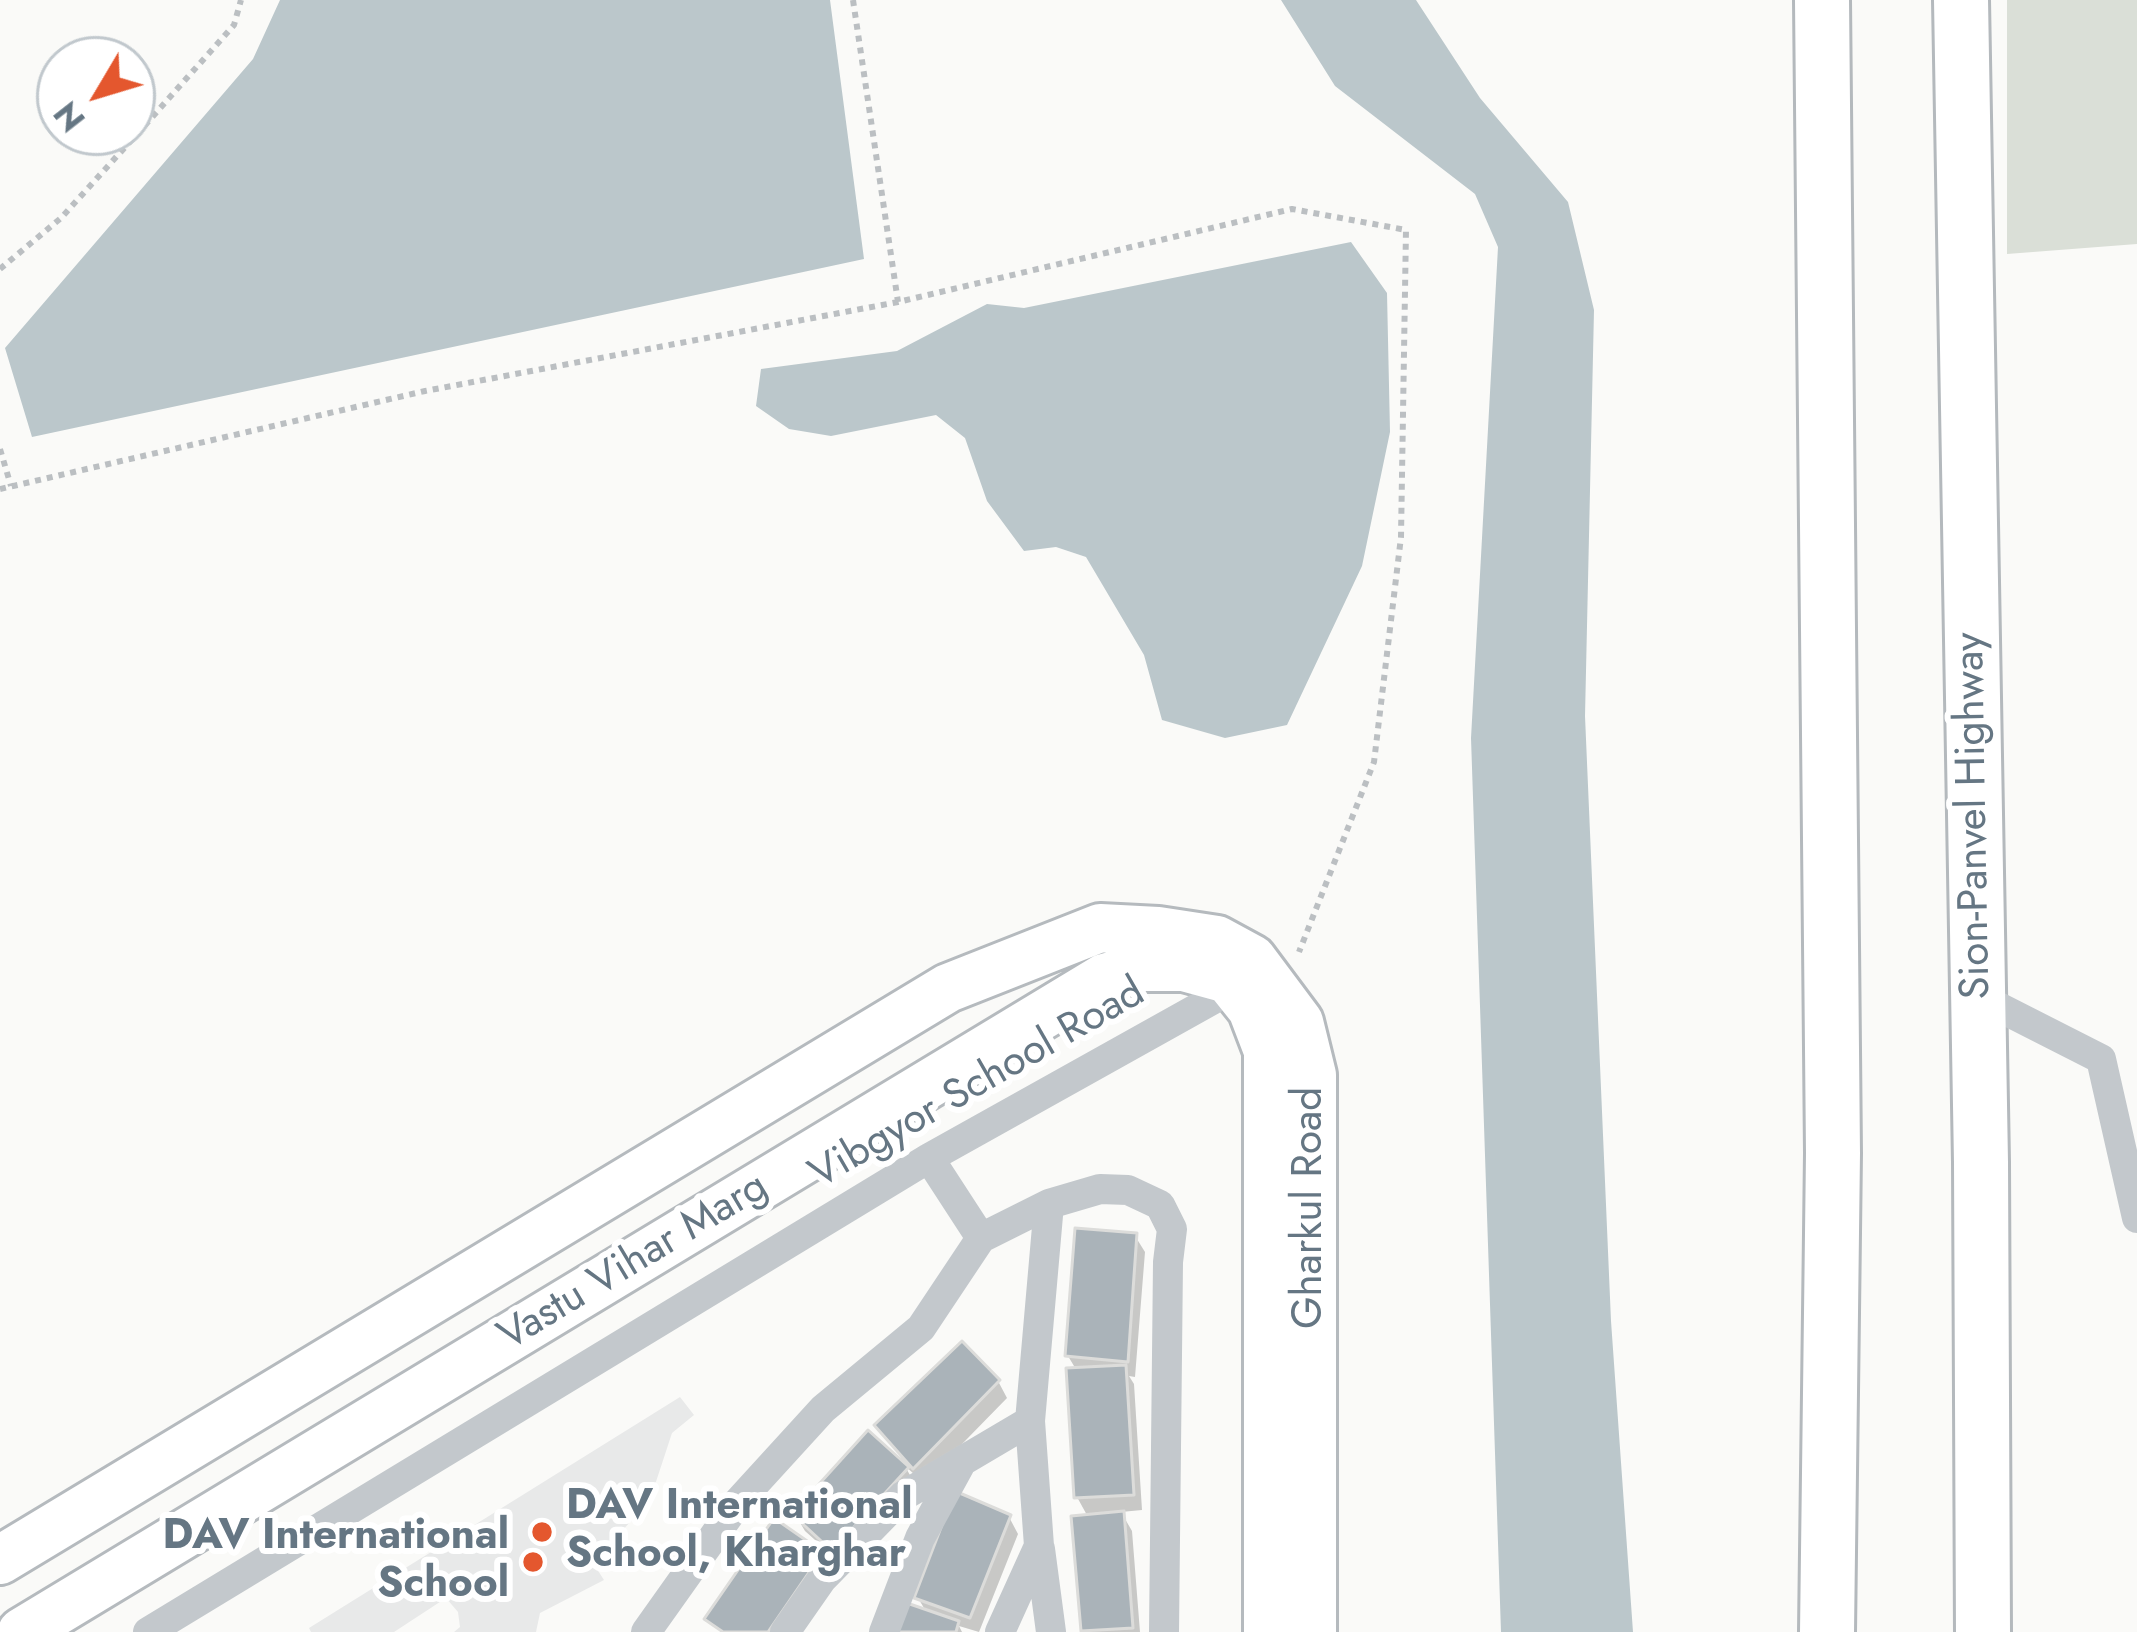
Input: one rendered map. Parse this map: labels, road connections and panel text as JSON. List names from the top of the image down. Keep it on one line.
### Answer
{"streets":{"highway":["Sion-Panvel Highway"],"main road":["Gharkul Road","Vastu Vihar Marg"],"street":["Vibgyor School Road"]},"crossings":[["Vibgyor School Road","Gharkul Road"],["Vibgyor School Road","Vastu Vihar Marg"],["Gharkul Road","Vastu Vihar Marg"]],"places":["DAV International School, Kharghar","DAV International School"],"north":"bottom left"}
